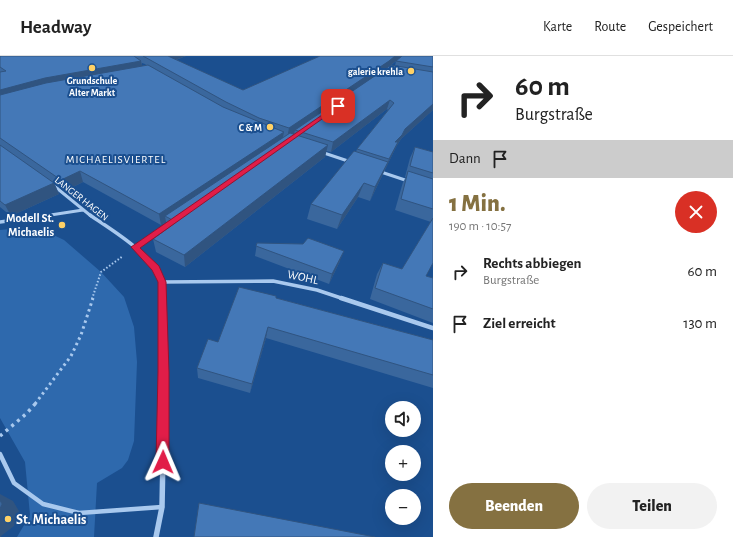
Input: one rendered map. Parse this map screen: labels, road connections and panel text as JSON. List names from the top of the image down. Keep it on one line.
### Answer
{"streets":{"street":["LANGER HAGEN","WOHL"]},"crossings":[["LANGER HAGEN","WOHL"]],"districts":["MICHAELISVIERTEL"],"places":["Grundschule Alter Markt","galerie krehla","C & M","Modell St. Michaelis","St. Michaelis"],"page":{"header":"Headway","nav":["Karte","Route","Gespeichert"],"turn":["60 m","Burgstraße"],"then":"Dann","heading":["1 Min.","190 m · 10:57"],"list":[{"name":"Rechts abbiegen","note":"Burgstraße","value":"60 m"},{"name":"Ziel erreicht","value":"130 m"}],"map_buttons":["+","−"],"buttons":["Beenden","Teilen"]}}
